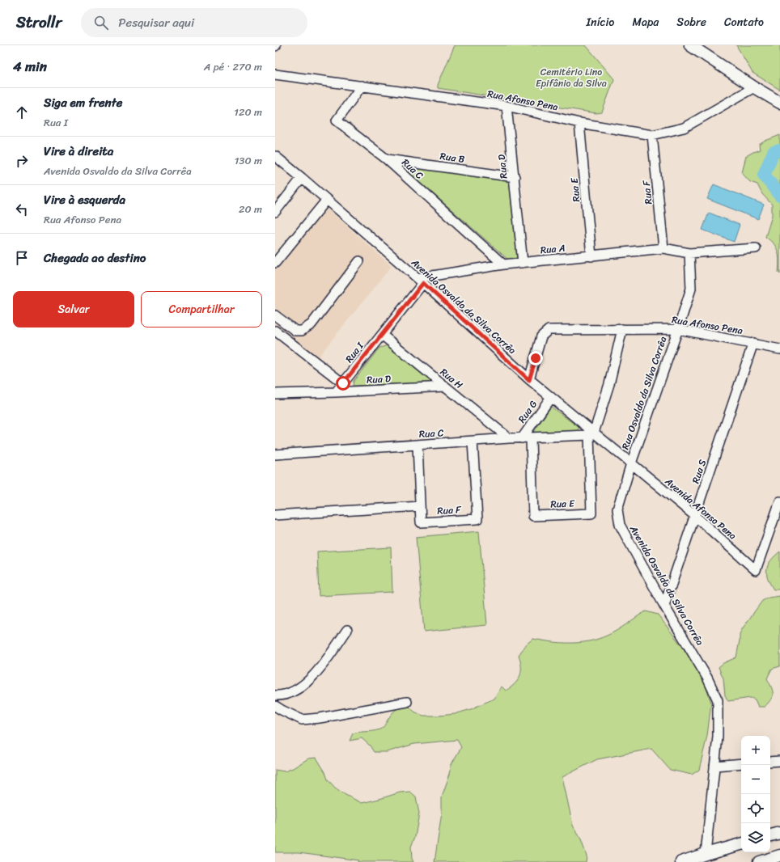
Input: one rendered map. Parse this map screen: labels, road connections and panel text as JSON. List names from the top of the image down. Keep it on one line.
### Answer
{"streets":{"street":["Rua Afonso Pena","Rua B","Rua D","Rua C","Rua E","Rua F","Rua A","Avenida Osvaldo da Silva Corrêa","Rua I","Rua H","Rua Osvaldo da Silva Corrêa","Rua G","Rua S","Avenida Afonso Pena"]},"crossings":[["Rua Afonso Pena","Rua D"],["Rua Afonso Pena","Rua C"],["Rua Afonso Pena","Rua E"],["Rua Afonso Pena","Rua F"],["Rua Afonso Pena","Avenida Osvaldo da Silva Corrêa"],["Rua Afonso Pena","Rua Osvaldo da Silva Corrêa"],["Rua Afonso Pena","Rua S"],["Rua B","Rua D"],["Rua B","Rua C"],["Rua D","Rua A"],["Rua D","Rua I"],["Rua D","Rua H"],["Rua C","Rua E"],["Rua C","Rua F"],["Rua C","Rua A"],["Rua C","Avenida Osvaldo da Silva Corrêa"],["Rua C","Rua H"],["Rua C","Rua G"],["Rua E","Rua A"],["Rua E","Avenida Osvaldo da Silva Corrêa"],["Rua E","Rua G"],["Rua F","Rua A"],["Rua A","Avenida Osvaldo da Silva Corrêa"],["Rua A","Rua I"],["Avenida Osvaldo da Silva Corrêa","Rua I"],["Avenida Osvaldo da Silva Corrêa","Rua Osvaldo da Silva Corrêa"],["Avenida Osvaldo da Silva Corrêa","Rua G"],["Avenida Osvaldo da Silva Corrêa","Rua S"],["Avenida Osvaldo da Silva Corrêa","Avenida Afonso Pena"],["Rua I","Rua H"],["Rua Osvaldo da Silva Corrêa","Avenida Afonso Pena"],["Rua S","Avenida Afonso Pena"]],"parks":["Cemitério Lino Epifânio da Silva"],"page":{"header":"Strollr","search":"Pesquisar aqui","nav":["Início","Mapa","Sobre","Contato"],"heading":["4 min","A pé · 270 m"],"list":[["Siga em frente","Rua I","120 m"],["Vire à direita","Avenida Osvaldo da Silva Corrêa","130 m"],["Vire à esquerda","Rua Afonso Pena","20 m"],"Chegada ao destino"],"buttons":["Salvar","Compartilhar"],"map_buttons":["+","−"]}}
